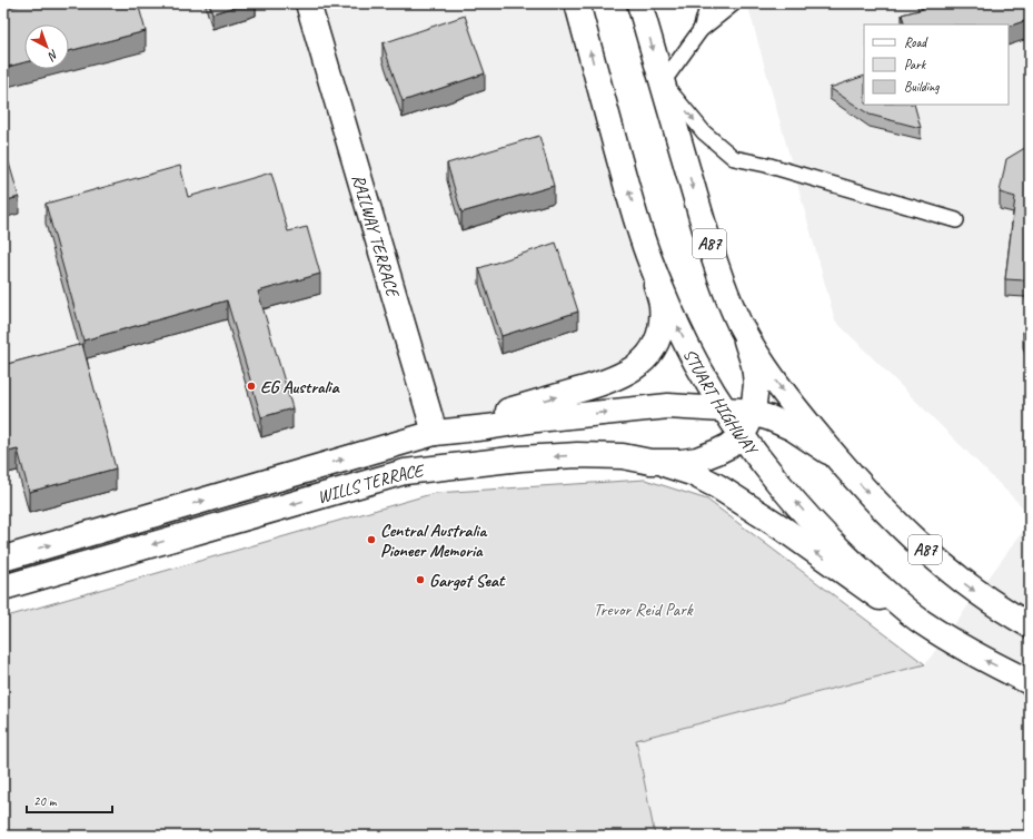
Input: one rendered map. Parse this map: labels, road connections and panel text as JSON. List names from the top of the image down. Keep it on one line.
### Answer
{"streets":{"main road":["RAILWAY TERRACE","A87","STUART HIGHWAY","WILLS TERRACE"]},"crossings":[["RAILWAY TERRACE","WILLS TERRACE"],["A87","WILLS TERRACE"],["STUART HIGHWAY","WILLS TERRACE"]],"parks":["Trevor Reid Park"],"places":["EG Australia","Central Australia Pioneer Memoria","Gargot Seat"],"legend":["Road","Park","Building"],"scale_bar":"20 m","north":"bottom right"}
